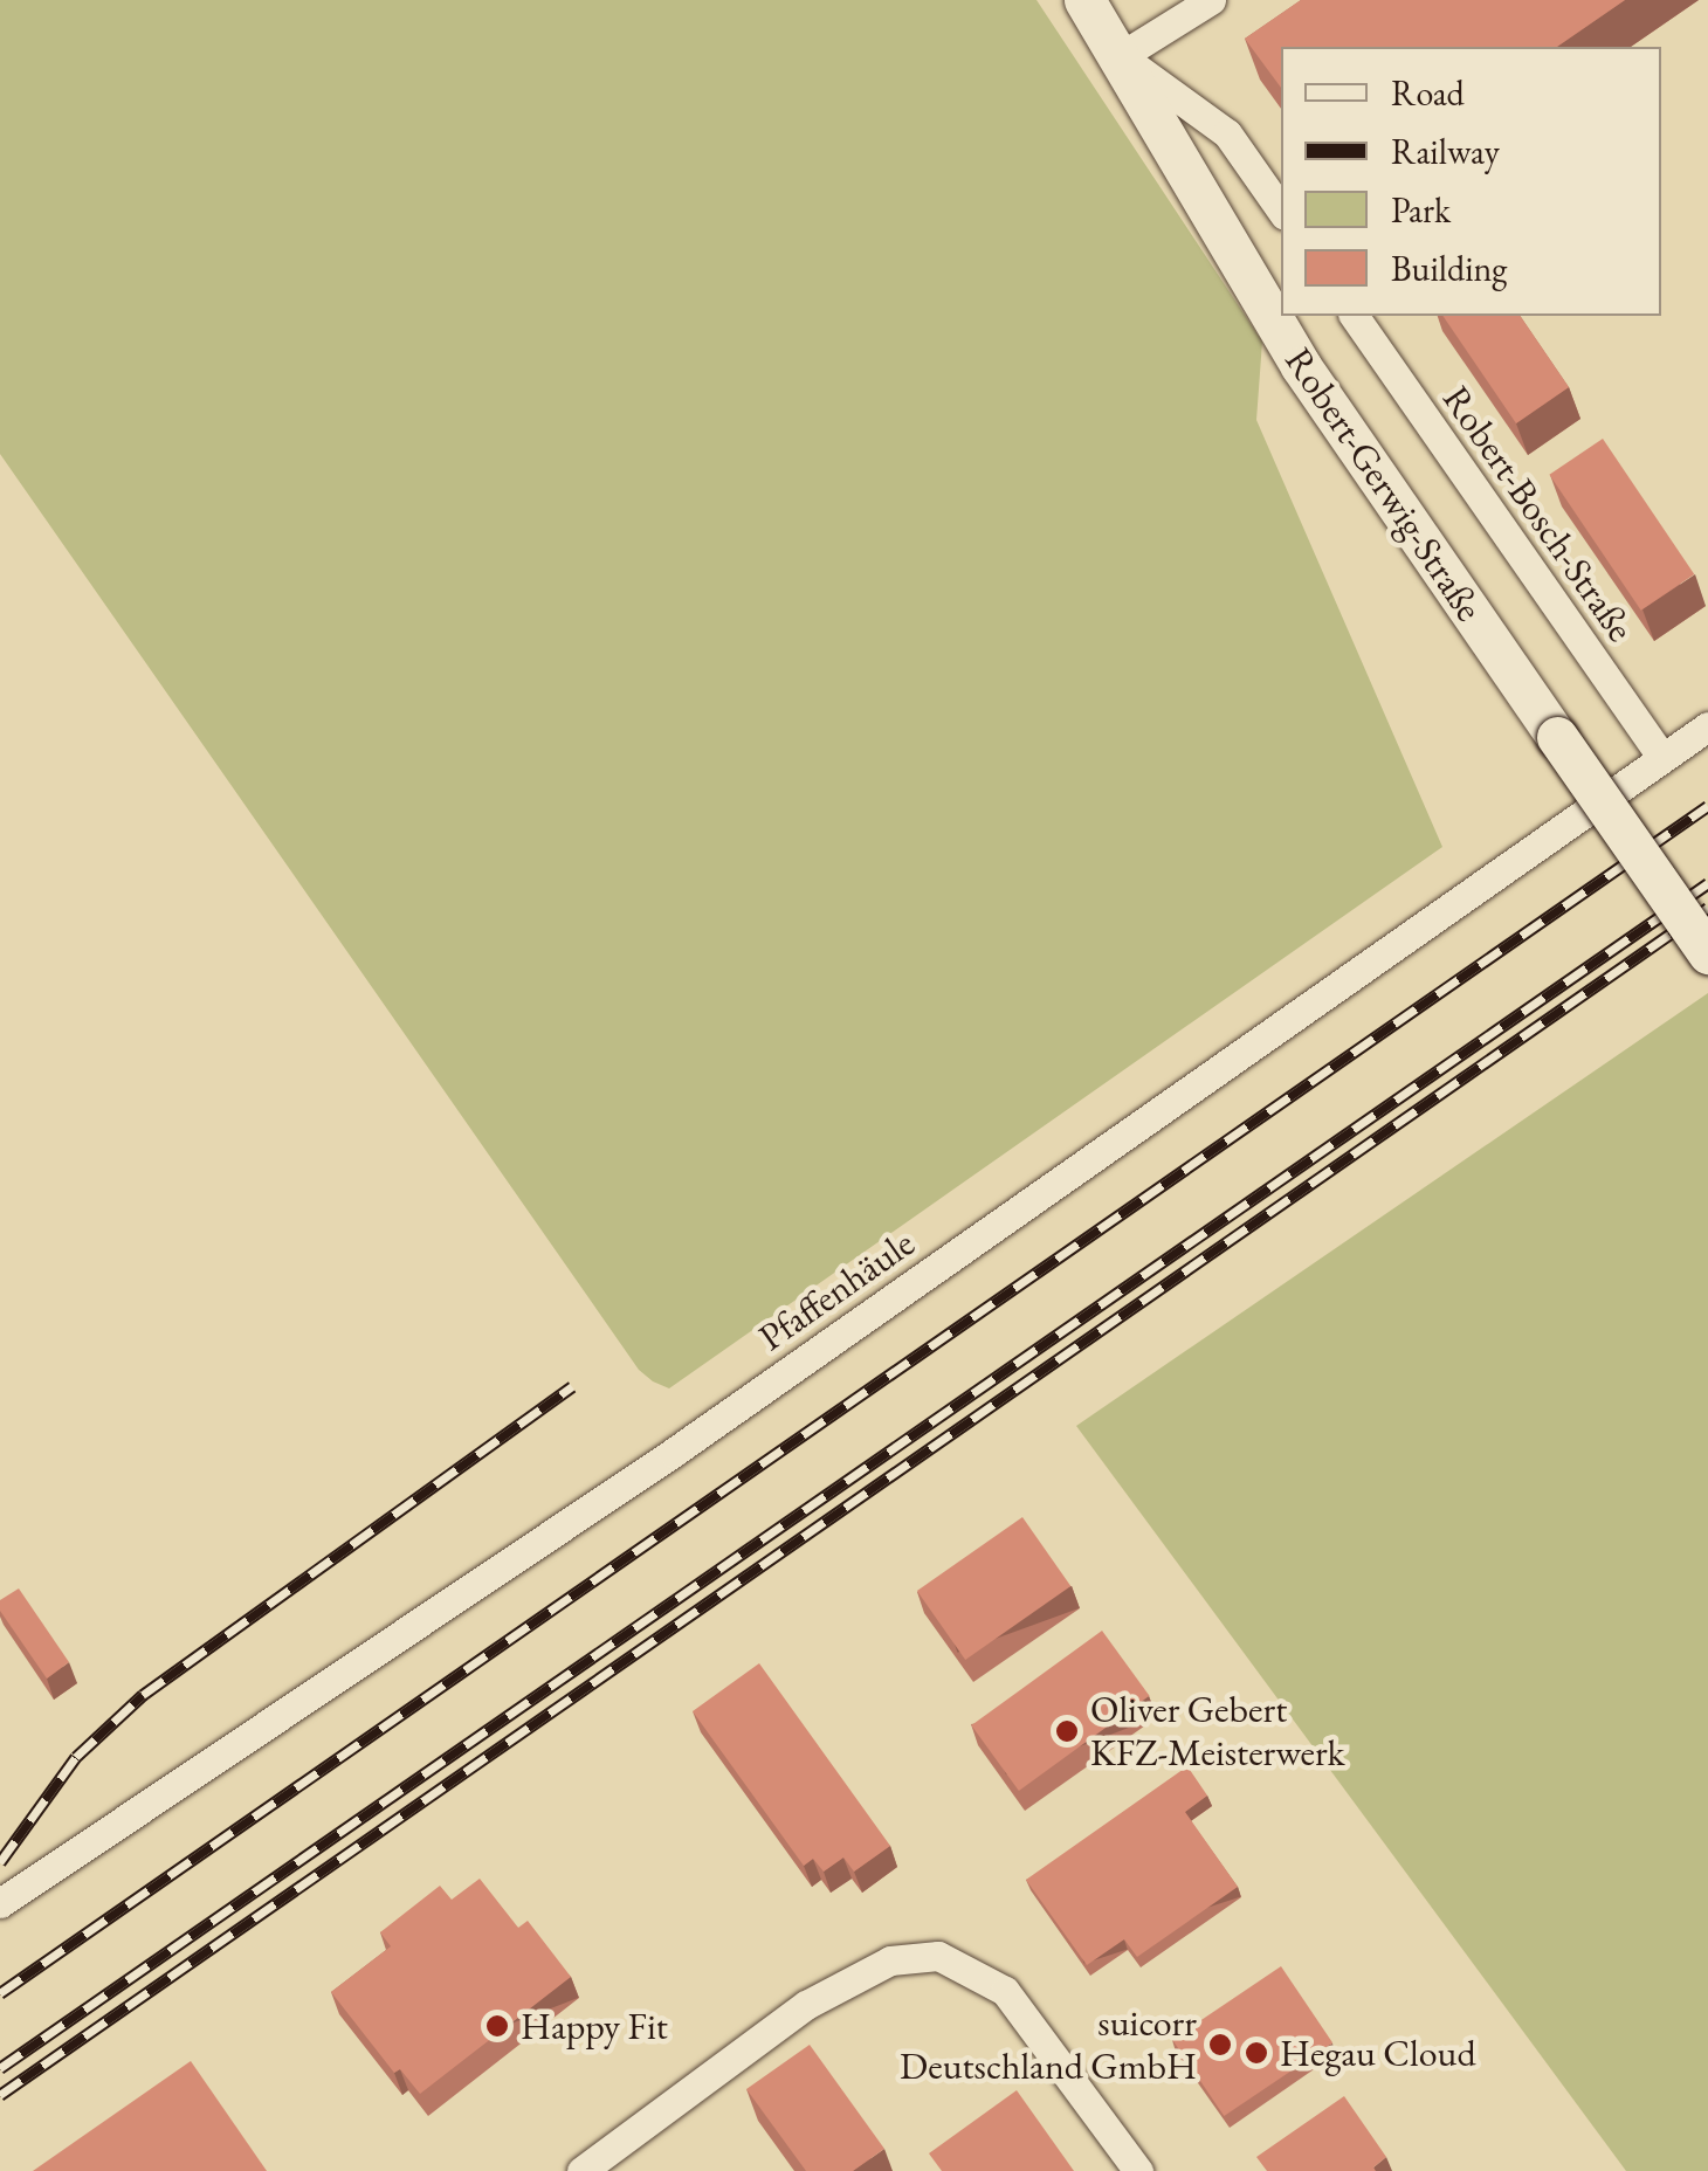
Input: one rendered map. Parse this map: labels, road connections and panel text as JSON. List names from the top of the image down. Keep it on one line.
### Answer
{"streets":{"street":["Robert-Gerwig-Straße","Robert-Bosch-Straße","Pfaffenhäule"]},"crossings":[["Robert-Bosch-Straße","Pfaffenhäule"]],"places":["Oliver Gebert KFZ-Meisterwerk","Happy Fit","suicorr Deutschland GmbH","Hegau Cloud"],"legend":["Road","Railway","Park","Building"]}
